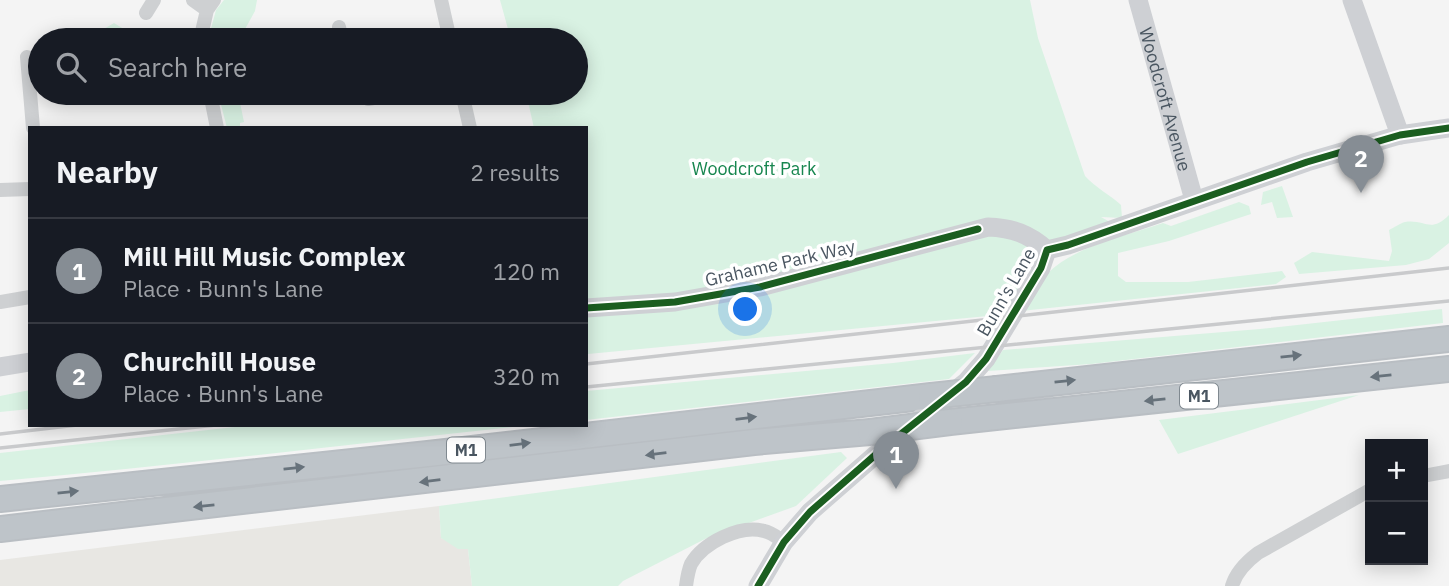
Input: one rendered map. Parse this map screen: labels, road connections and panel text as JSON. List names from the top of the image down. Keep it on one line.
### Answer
{"streets":{"highway":["M1"],"street":["Woodcroft Avenue","Grahame Park Way","Bunn's Lane"]},"crossings":[["Woodcroft Avenue","Bunn's Lane"],["Grahame Park Way","Bunn's Lane"]],"parks":["Woodcroft Park"],"page":{"search":"Search here","heading":["Nearby","2 results"],"pins":["2","1"],"list":[{"mark":"1","name":"Mill Hill Music Complex","note":"Place · Bunn's Lane","value":"120 m"},{"mark":"2","name":"Churchill House","note":"Place · Bunn's Lane","value":"320 m"}],"map_buttons":["+","−"]}}
